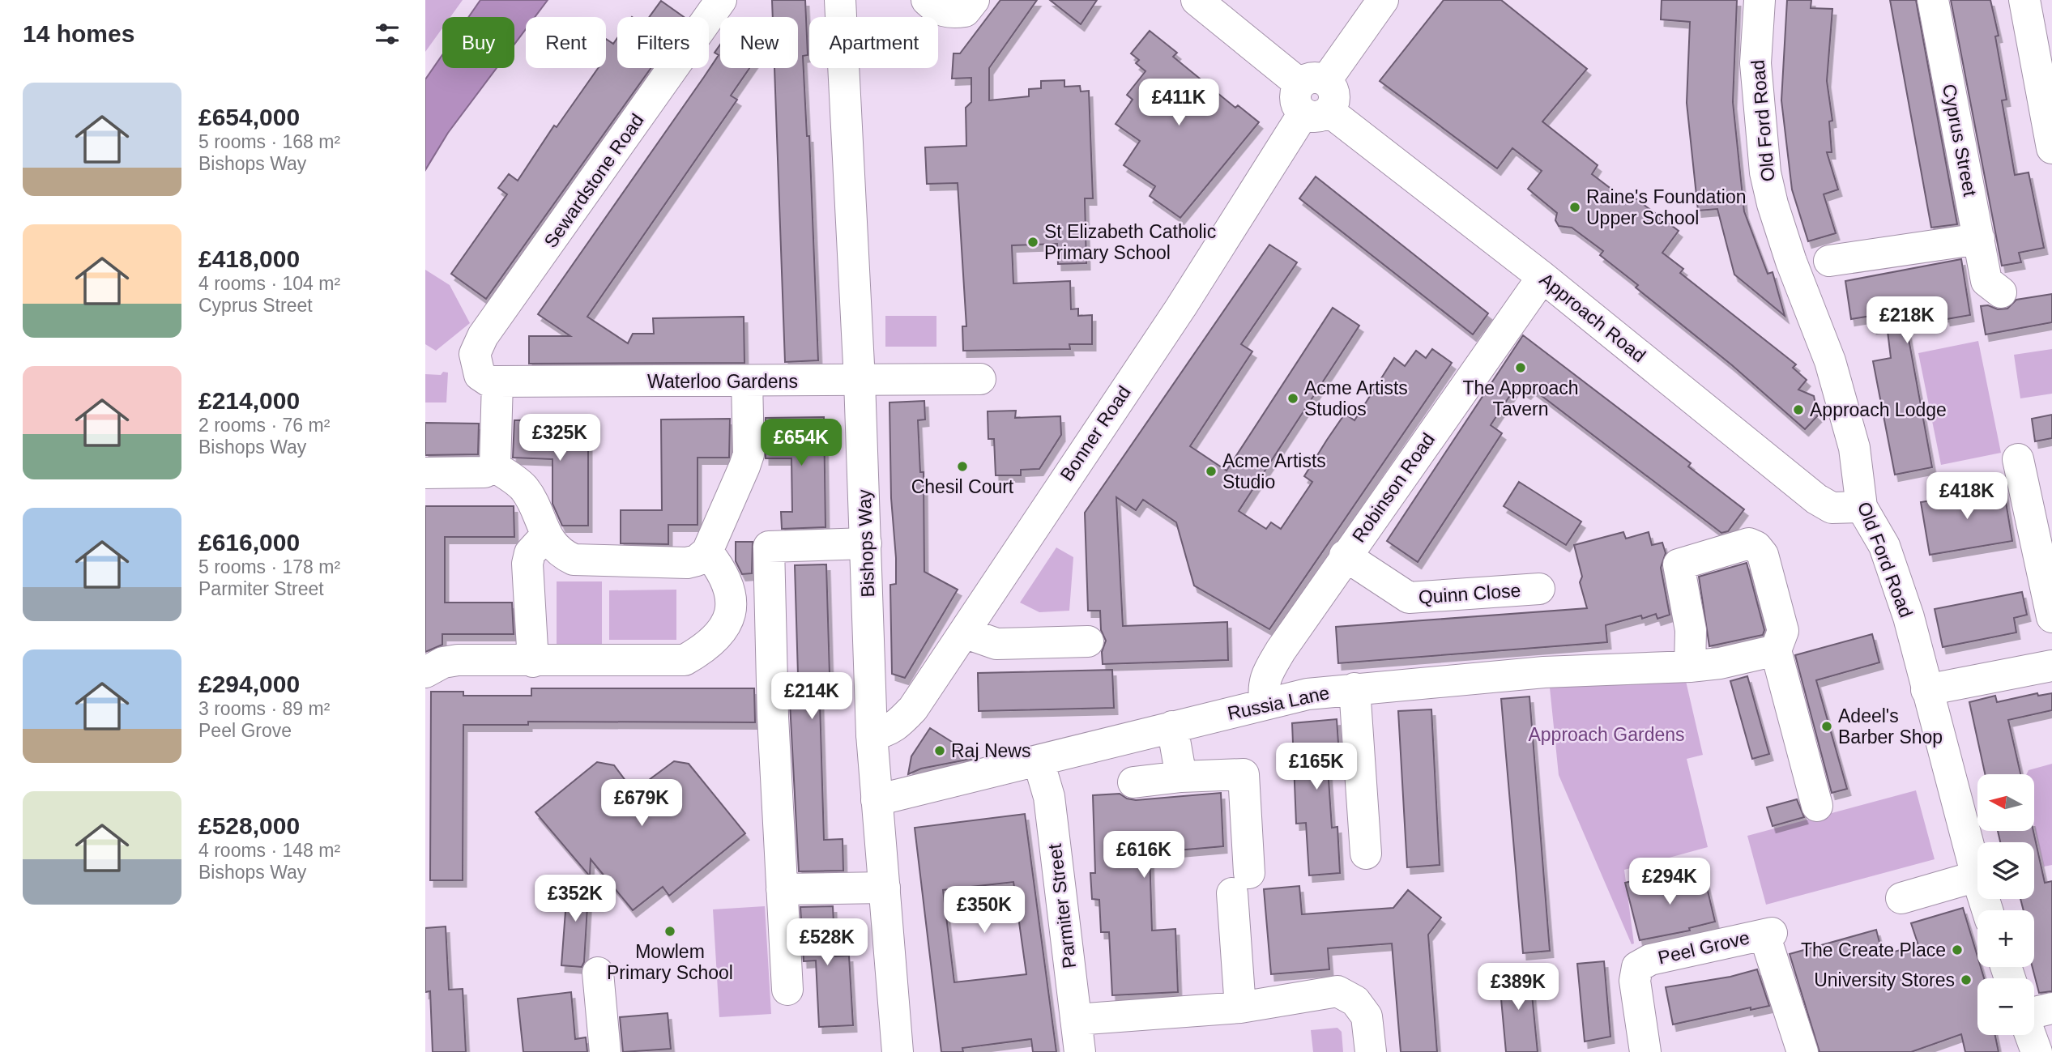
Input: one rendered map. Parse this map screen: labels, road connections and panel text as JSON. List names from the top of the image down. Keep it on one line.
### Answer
{"streets":{"street":["Old Ford Road","Cyprus Street","Sewardstone Road","Approach Road","Waterloo Gardens","Bonner Road","Robinson Road","Bishops Way","Quinn Close","Russia Lane","Parmiter Street","Peel Grove"]},"crossings":[["Old Ford Road","Approach Road"],["Sewardstone Road","Waterloo Gardens"],["Approach Road","Bonner Road"],["Approach Road","Robinson Road"],["Waterloo Gardens","Bishops Way"],["Bonner Road","Bishops Way"],["Robinson Road","Quinn Close"],["Robinson Road","Russia Lane"],["Bishops Way","Russia Lane"],["Russia Lane","Parmiter Street"]],"parks":["Approach Gardens"],"places":["Raine's Foundation Upper School","St Elizabeth Catholic Primary School","The Approach Tavern","Acme Artists Studios","Approach Lodge","Chesil Court","Acme Artists Studio","Adeel's Barber Shop","Raj News","Mowlem Primary School","The Create Place","University Stores"],"north":"left","page":{"heading":"14 homes","chip":["Buy","Rent","Filters","New","Apartment"],"list":[{"name":"£654,000","note":"5 rooms · 168 m² · Bishops Way"},{"name":"£418,000","note":"4 rooms · 104 m² · Cyprus Street"},{"name":"£214,000","note":"2 rooms · 76 m² · Bishops Way"},{"name":"£616,000","note":"5 rooms · 178 m² · Parmiter Street"},{"name":"£294,000","note":"3 rooms · 89 m² · Peel Grove"},{"name":"£528,000","note":"4 rooms · 148 m² · Bishops Way"}],"price":["£411K","£218K","£325K","£654K","£418K","£214K","£165K","£679K","£616K","£294K","£352K","£350K","£528K","£389K"],"map_buttons":["+","−"]}}
